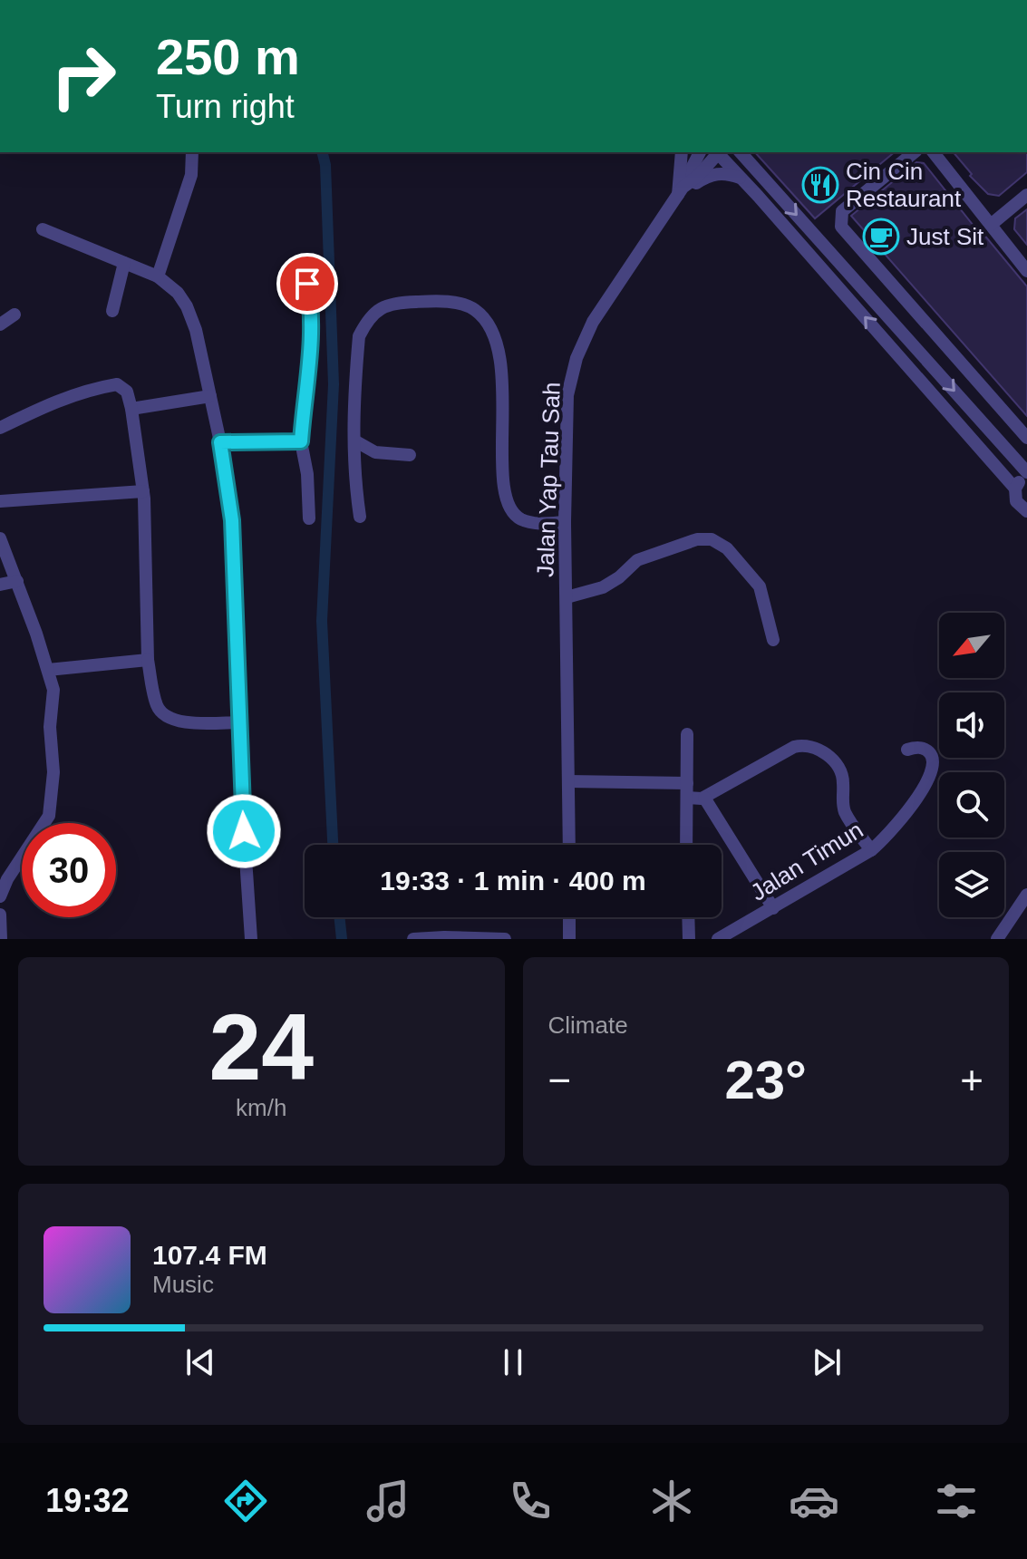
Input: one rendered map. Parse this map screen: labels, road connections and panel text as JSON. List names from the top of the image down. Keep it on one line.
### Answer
{"streets":{"street":["Jalan Yap Tau Sah","Jalan Timun"]},"places":{"restaurant":["Cin Cin Restaurant"],"cafe":["Just Sit"]},"north":"bottom left","page":{"turn":["250 m","Turn right"],"limit":"30","trip":"19:33 · 1 min · 400 m","tile":[["24","km/h"],"Climate"],"heat":["−","23°","+"],"song":["107.4 FM","Music"],"tabs":"19:32"}}
